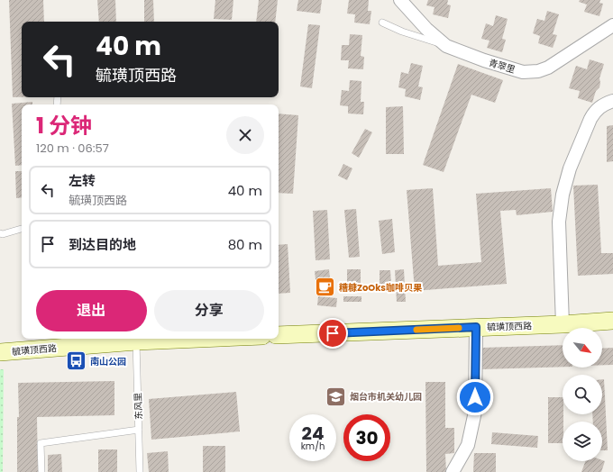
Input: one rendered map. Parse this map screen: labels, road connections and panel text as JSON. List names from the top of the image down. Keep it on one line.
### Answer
{"streets":{"main road":["毓璜顶西路"],"street":["青翠里"],"lane":["东风里"]},"crossings":[["毓璜顶西路","东风里"]],"places":{"cafe":["糟糠ZoOks咖啡贝果"],"bus stop":["南山公园"],"school or university":["烟台市机关幼儿园"]},"north":"bottom right","page":{"turn":["40 m","毓璜顶西路"],"heading":["1 分钟","120 m · 06:57"],"list":[{"name":"左转","note":"毓璜顶西路","value":"40 m"},{"name":"到达目的地","value":"80 m"}],"buttons":["退出","分享"],"speed":"24 km/h","limit":"30"}}
